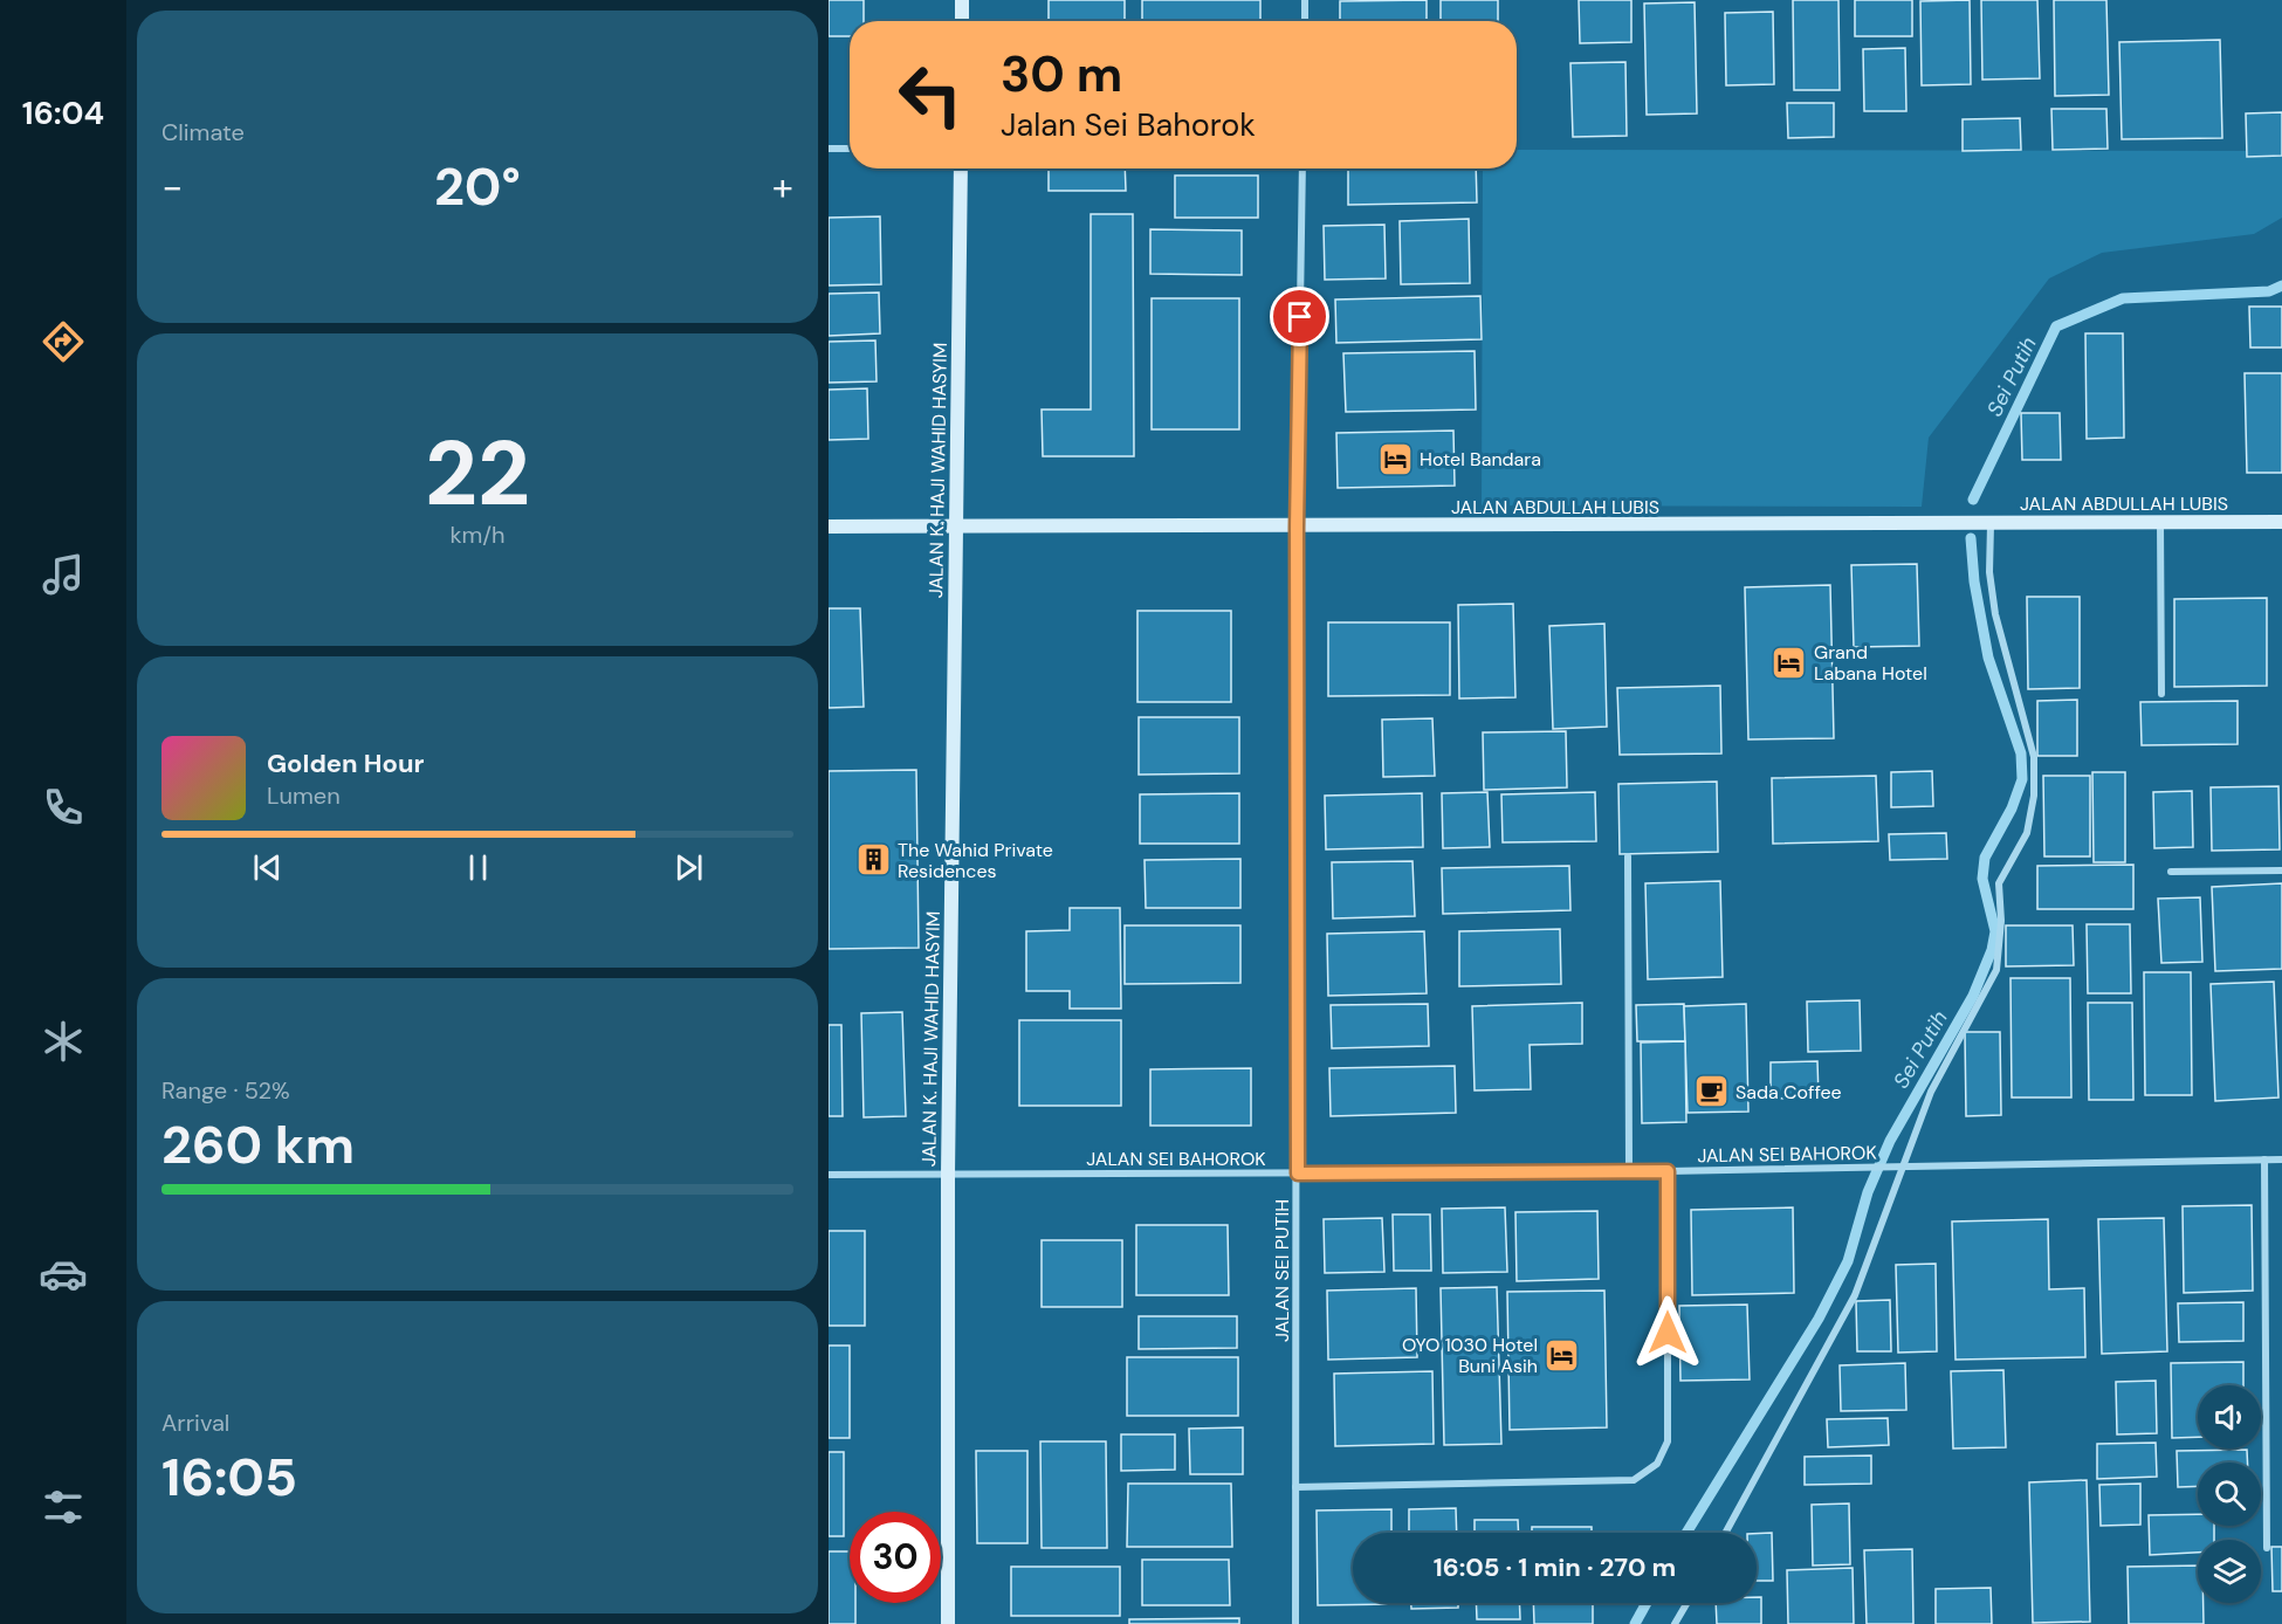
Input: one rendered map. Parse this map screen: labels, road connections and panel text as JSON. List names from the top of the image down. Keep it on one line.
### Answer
{"streets":{"street":["JALAN K. HAJI WAHID HASYIM","JALAN ABDULLAH LUBIS","JALAN SEI BAHOROK","JALAN SEI PUTIH"]},"crossings":[["JALAN K. HAJI WAHID HASYIM","JALAN ABDULLAH LUBIS"],["JALAN K. HAJI WAHID HASYIM","JALAN SEI BAHOROK"],["JALAN ABDULLAH LUBIS","JALAN SEI PUTIH"],["JALAN SEI BAHOROK","JALAN SEI PUTIH"]],"water":["Sei Putih"],"places":{"hotel":["Hotel Bandara","Grand Labana Hotel","OYO 1030 Hotel Buni Asih"],"building":["The Wahid Private Residences"],"cafe":["Sada Coffee"]},"page":{"tabs":"16:04","tile":["Climate",["22","km/h"],["Range · 52%","260 km"],["Arrival","16:05"]],"turn":["30 m","Jalan Sei Bahorok"],"heat":["−","20°","+"],"song":["Golden Hour","Lumen"],"limit":"30","trip":"16:05 · 1 min · 270 m"}}
